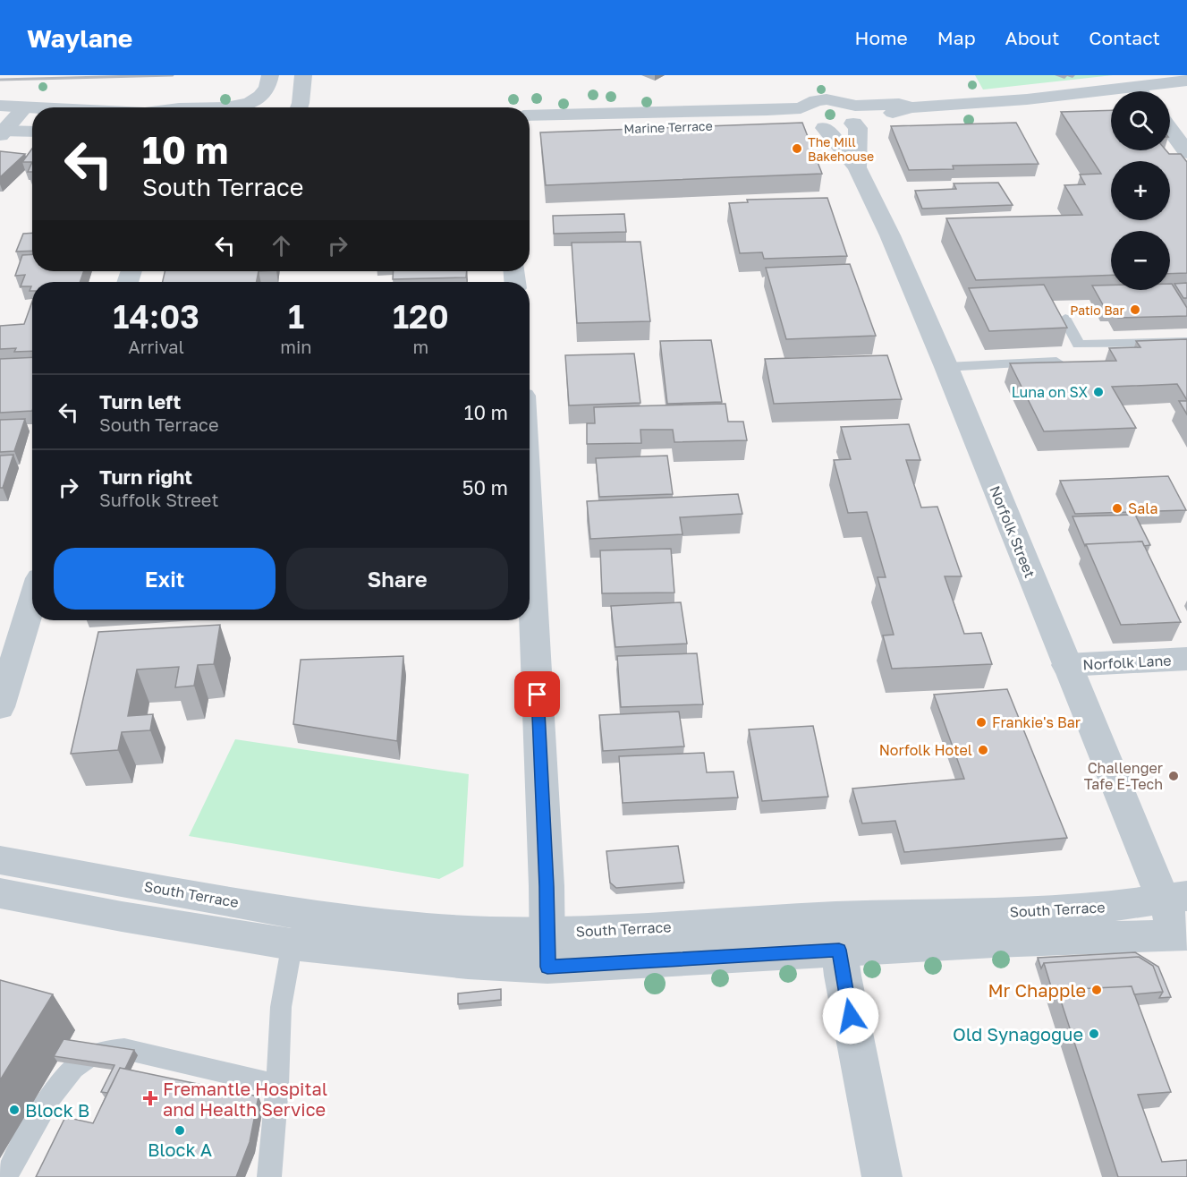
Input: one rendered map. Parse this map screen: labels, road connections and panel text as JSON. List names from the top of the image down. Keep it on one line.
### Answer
{"streets":{"street":["Marine Terrace","Norfolk Street","Norfolk Lane","South Terrace"]},"crossings":[["Marine Terrace","Norfolk Street"],["Norfolk Street","Norfolk Lane"],["Norfolk Street","South Terrace"]],"places":{"other":["The Mill Bakehouse","Patio Bar","Luna on SX","Sala","Frankie's Bar","Norfolk Hotel","Challenger Tafe E-Tech","Mr Chapple","Old Synagogue","Block B","Block A"],"health":["Fremantle Hospital and Health Service"]},"page":{"header":"Waylane","nav":["Home","Map","About","Contact"],"map_buttons":["+","−"],"turn":["10 m","South Terrace"],"eta":["14:03","Arrival","1","min","120","m"],"list":[{"name":"Turn left","note":"South Terrace","value":"10 m"},{"name":"Turn right","note":"Suffolk Street","value":"50 m"}],"buttons":["Exit","Share"]}}
